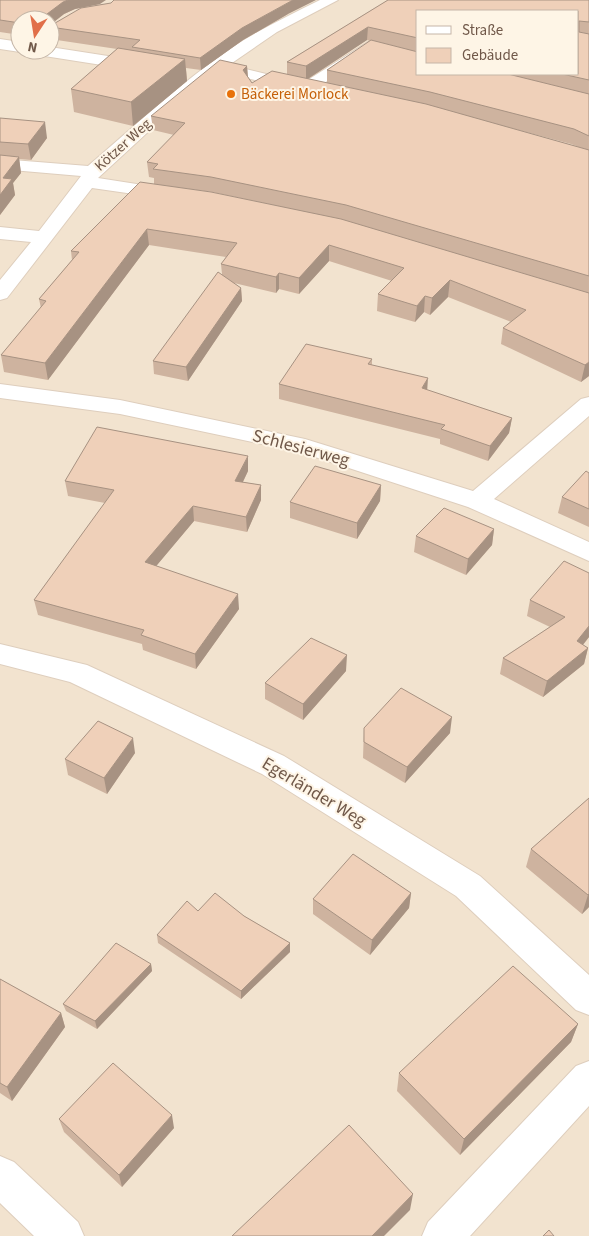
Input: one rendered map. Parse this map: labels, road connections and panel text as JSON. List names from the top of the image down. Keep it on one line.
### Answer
{"streets":{"street":["Kötzer Weg","Schlesierweg","Egerländer Weg"]},"places":["Bäckerei Morlock"],"legend":["Straße","Gebäude"],"north":"bottom"}
